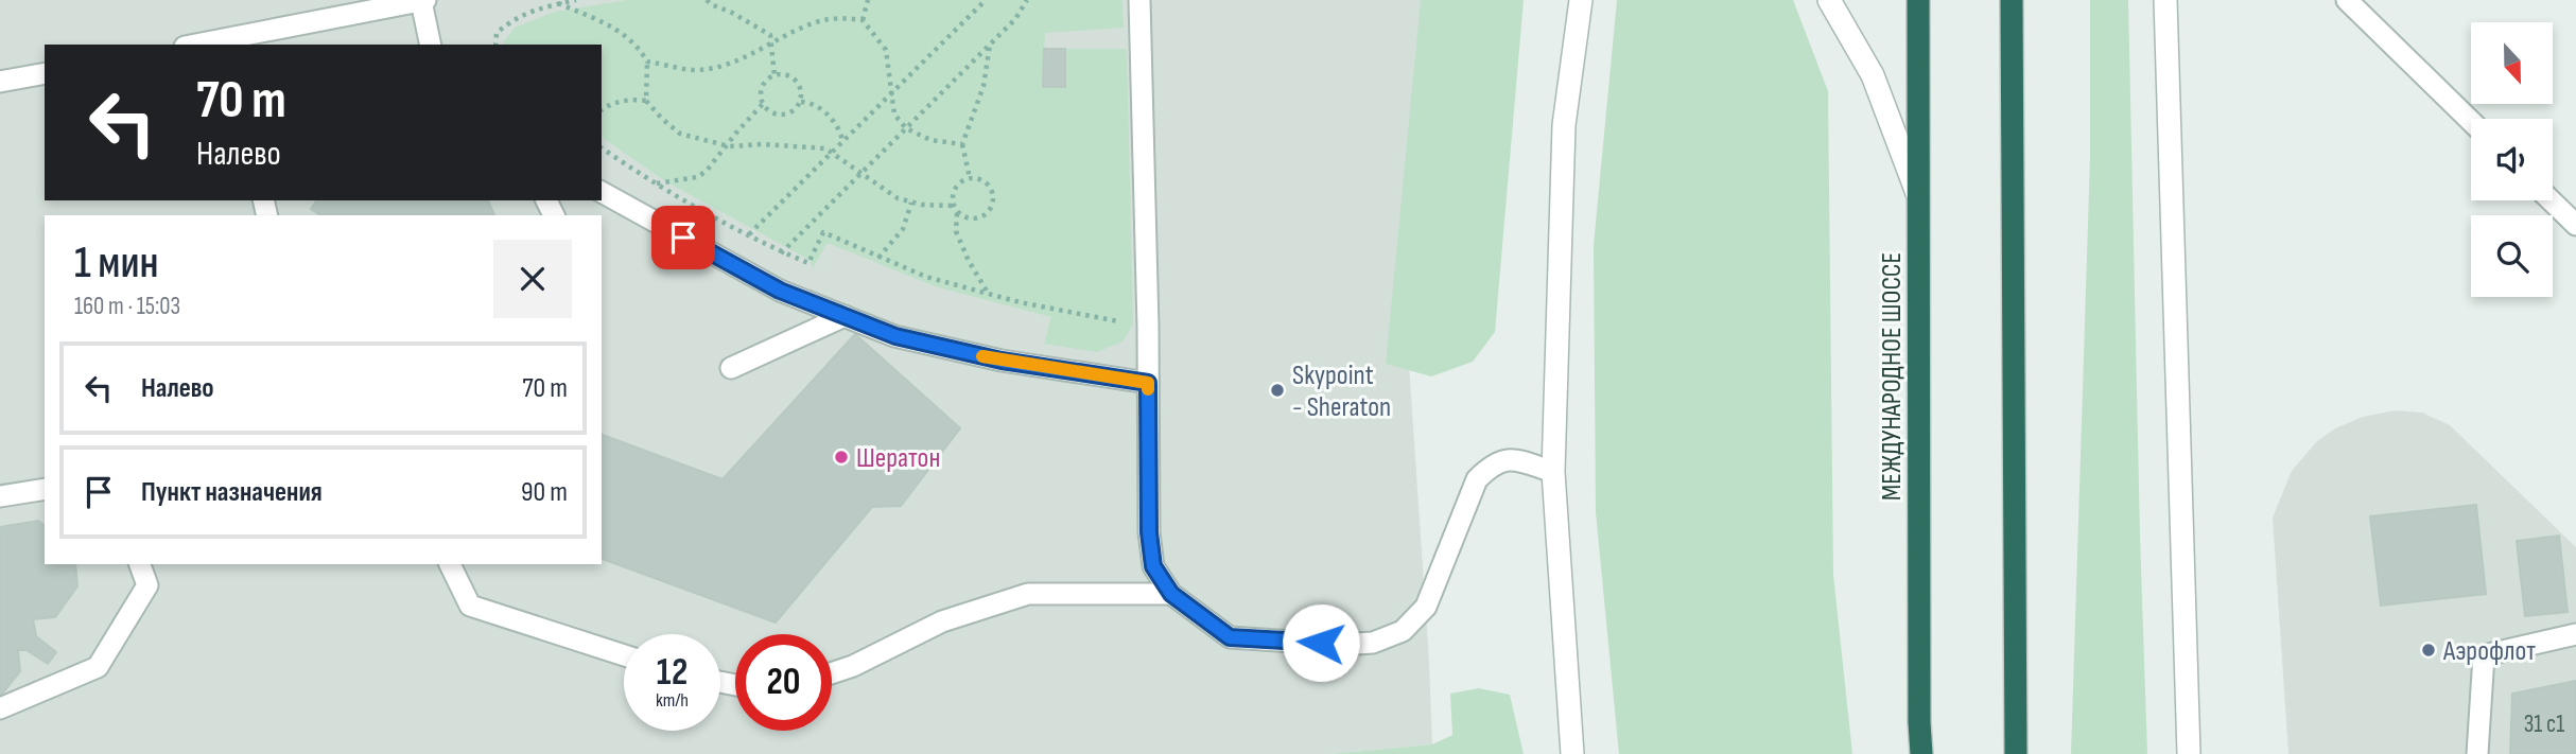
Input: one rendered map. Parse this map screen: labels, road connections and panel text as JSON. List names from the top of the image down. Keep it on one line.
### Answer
{"streets":{"highway":["МЕЖДУНАРОДНОЕ ШОССЕ"]},"places":["Skypoint - Sheraton","Шератон","Аэрофлот"],"house_numbers":["31 с1"],"north":"bottom","page":{"turn":["70 m","Налево"],"heading":["1 мин","160 m · 15:03"],"list":[{"name":"Налево","value":"70 m"},{"name":"Пункт назначения","value":"90 m"}],"speed":"12 km/h","limit":"20"}}
